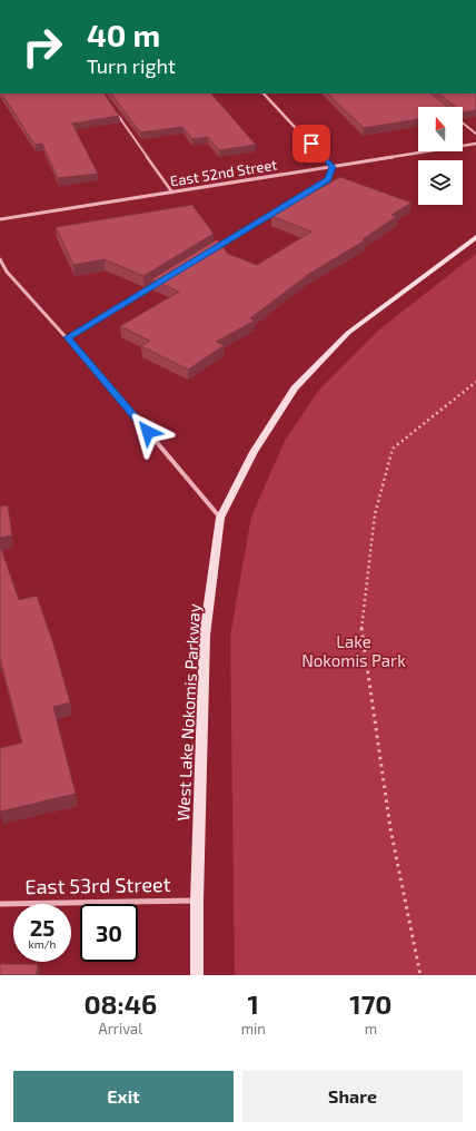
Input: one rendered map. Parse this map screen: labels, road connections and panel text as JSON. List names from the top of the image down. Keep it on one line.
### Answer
{"streets":{"street":["East 52nd Street","West Lake Nokomis Parkway","East 53rd Street"]},"crossings":[["West Lake Nokomis Parkway","East 53rd Street"]],"parks":["Lake Nokomis Park"],"north":"top","page":{"turn":["40 m","Turn right"],"speed":"25 km/h","limit":"30","eta":["08:46","Arrival","1","min","170","m"],"buttons":["Exit","Share"]}}
